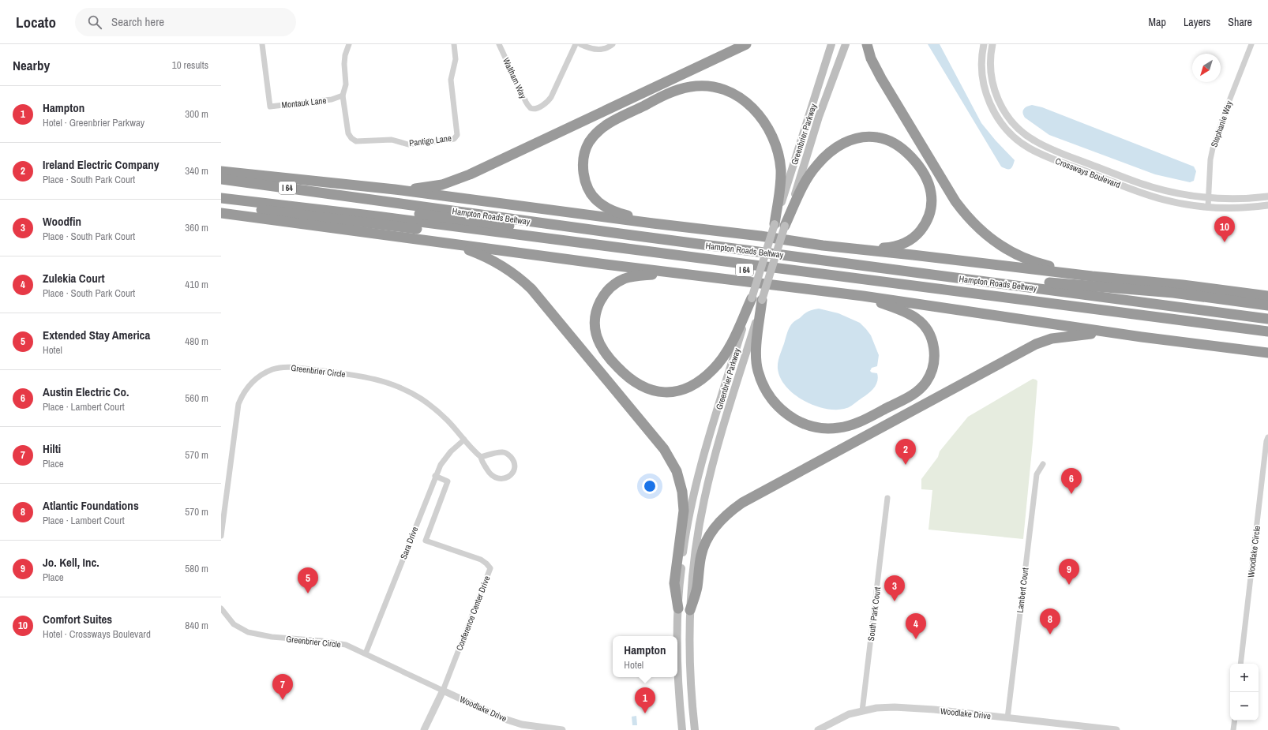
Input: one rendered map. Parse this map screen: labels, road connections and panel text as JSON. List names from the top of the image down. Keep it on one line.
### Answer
{"streets":{"highway":["I 64","Hampton Roads Beltway"],"main road":["Greenbrier Parkway"],"street":["Waltham Way","Montauk Lane","Stephanie Way","Pantigo Lane","Crossways Boulevard","Greenbrier Circle","Sara Drive","Woodlake Circle","Lambert Court","Conference Center Drive","South Park Court","Woodlake Drive"]},"crossings":[["Montauk Lane","Pantigo Lane"],["Stephanie Way","Crossways Boulevard"],["Greenbrier Circle","Sara Drive"],["Greenbrier Circle","Conference Center Drive"],["Greenbrier Circle","Woodlake Drive"],["Sara Drive","Conference Center Drive"],["Lambert Court","Woodlake Drive"],["Conference Center Drive","Woodlake Drive"],["South Park Court","Woodlake Drive"]],"north":"bottom left","page":{"header":"Locato","search":"Search here","nav":["Map","Layers","Share"],"heading":["Nearby","10 results"],"list":[{"mark":"1","name":"Hampton","note":"Hotel · Greenbrier Parkway","value":"300 m"},{"mark":"2","name":"Ireland Electric Company","note":"Place · South Park Court","value":"340 m"},{"mark":"3","name":"Woodfin","note":"Place · South Park Court","value":"360 m"},{"mark":"4","name":"Zulekia Court","note":"Place · South Park Court","value":"410 m"},{"mark":"5","name":"Extended Stay America","note":"Hotel","value":"480 m"},{"mark":"6","name":"Austin Electric Co.","note":"Place · Lambert Court","value":"560 m"},{"mark":"7","name":"Hilti","note":"Place","value":"570 m"},{"mark":"8","name":"Atlantic Foundations","note":"Place · Lambert Court","value":"570 m"},{"mark":"9","name":"Jo. Kell, Inc.","note":"Place","value":"580 m"},{"mark":"10","name":"Comfort Suites","note":"Hotel · Crossways Boulevard","value":"840 m"}],"pins":["10","2","6","9","5","3","8","4","7","1"],"popup":["Hampton","Hotel"],"map_buttons":["+","−"]}}
